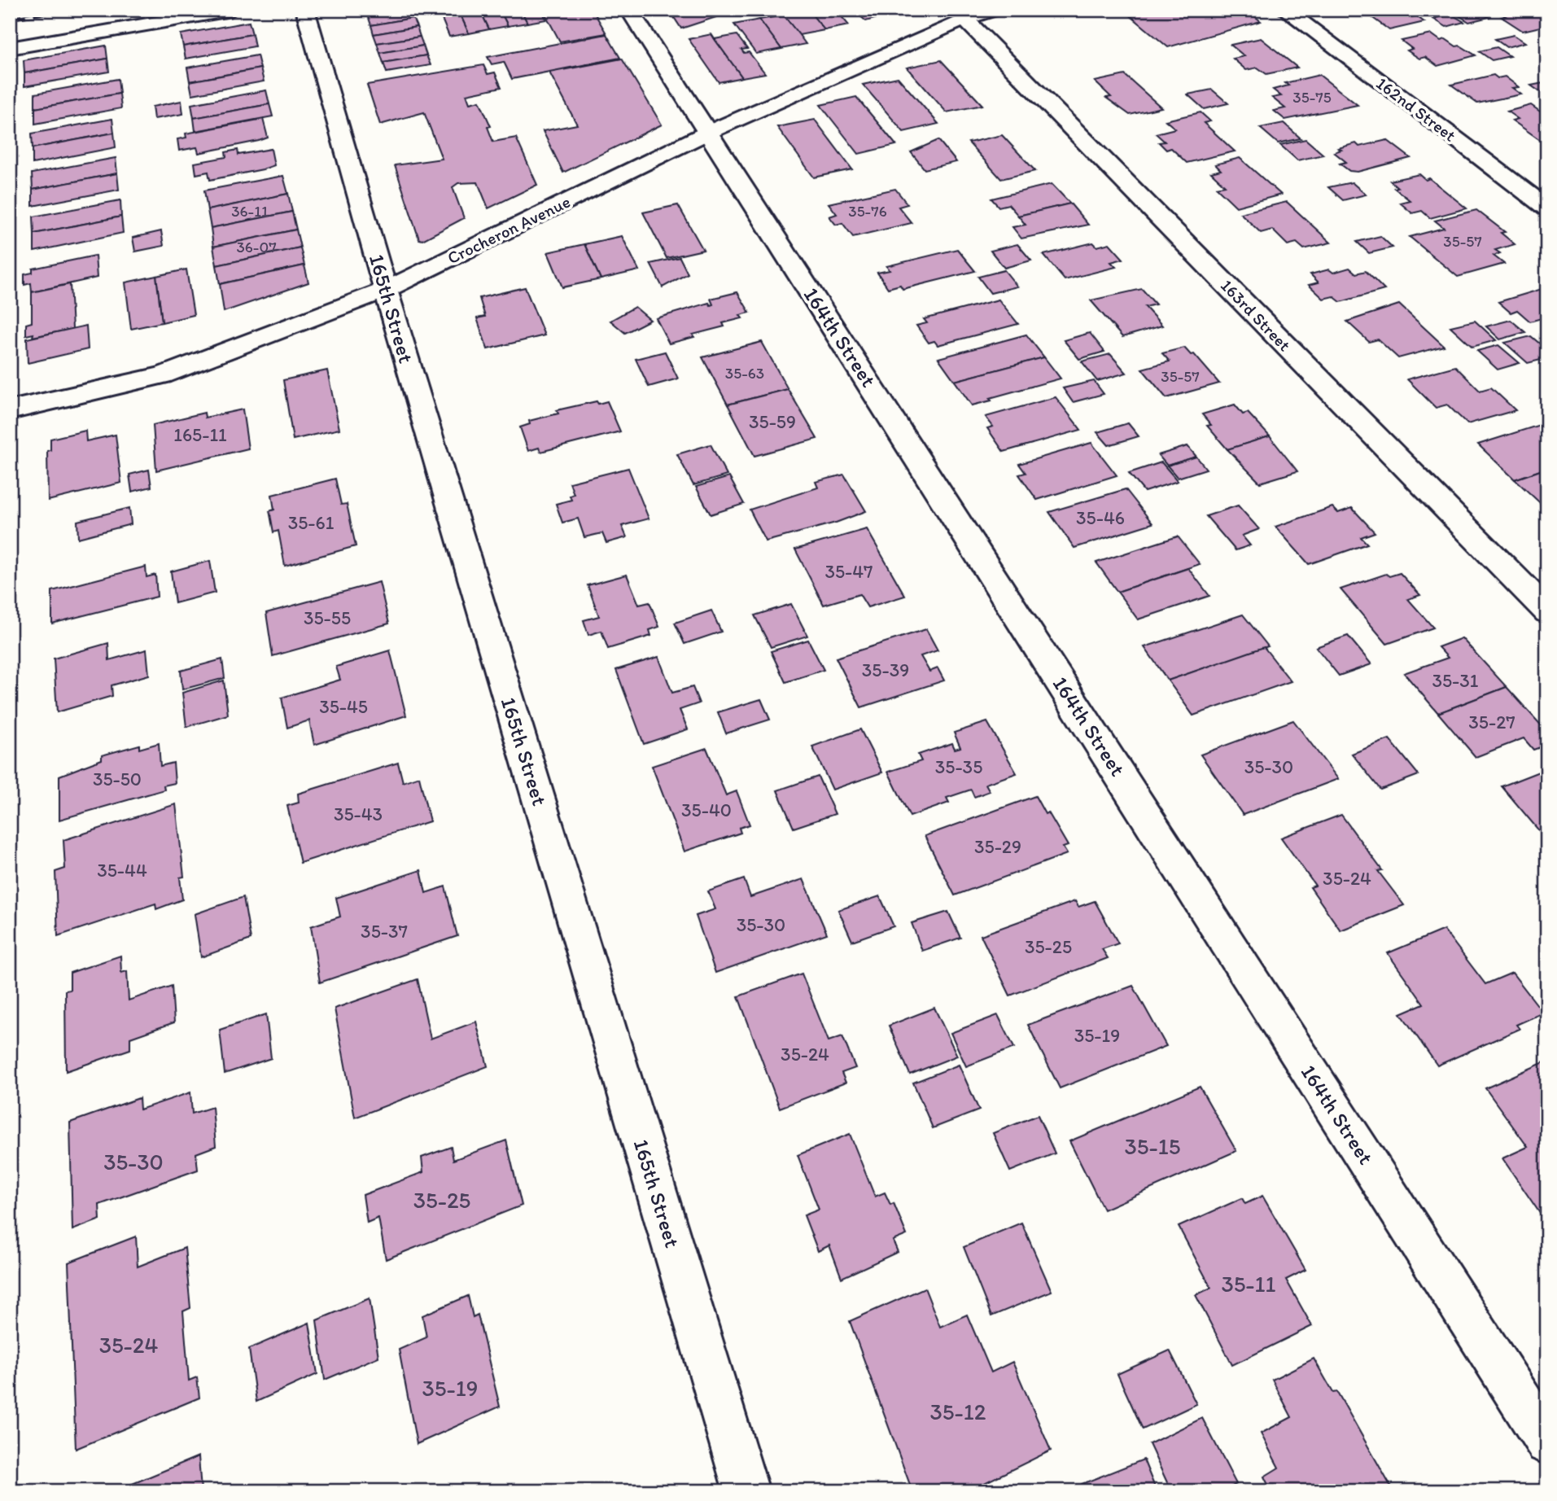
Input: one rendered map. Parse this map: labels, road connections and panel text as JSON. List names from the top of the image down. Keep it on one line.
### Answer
{"streets":{"street":["162nd Street","Crocheron Avenue","165th Street","163rd Street","164th Street"]},"crossings":[["Crocheron Avenue","165th Street"],["Crocheron Avenue","163rd Street"],["Crocheron Avenue","164th Street"]],"house_numbers":["35-75","36-11","35-76","35-57","36-07","35-63","35-57","35-59","165-11","35-46","35-61","35-47","35-55","35-39","35-31","35-45","35-27","35-35","35-30","35-50","35-40","35-43","35-29","35-44","35-24","35-30","35-37","35-25","35-19","35-24","35-15","35-30","35-25","35-11","35-24","35-19","35-12"]}
